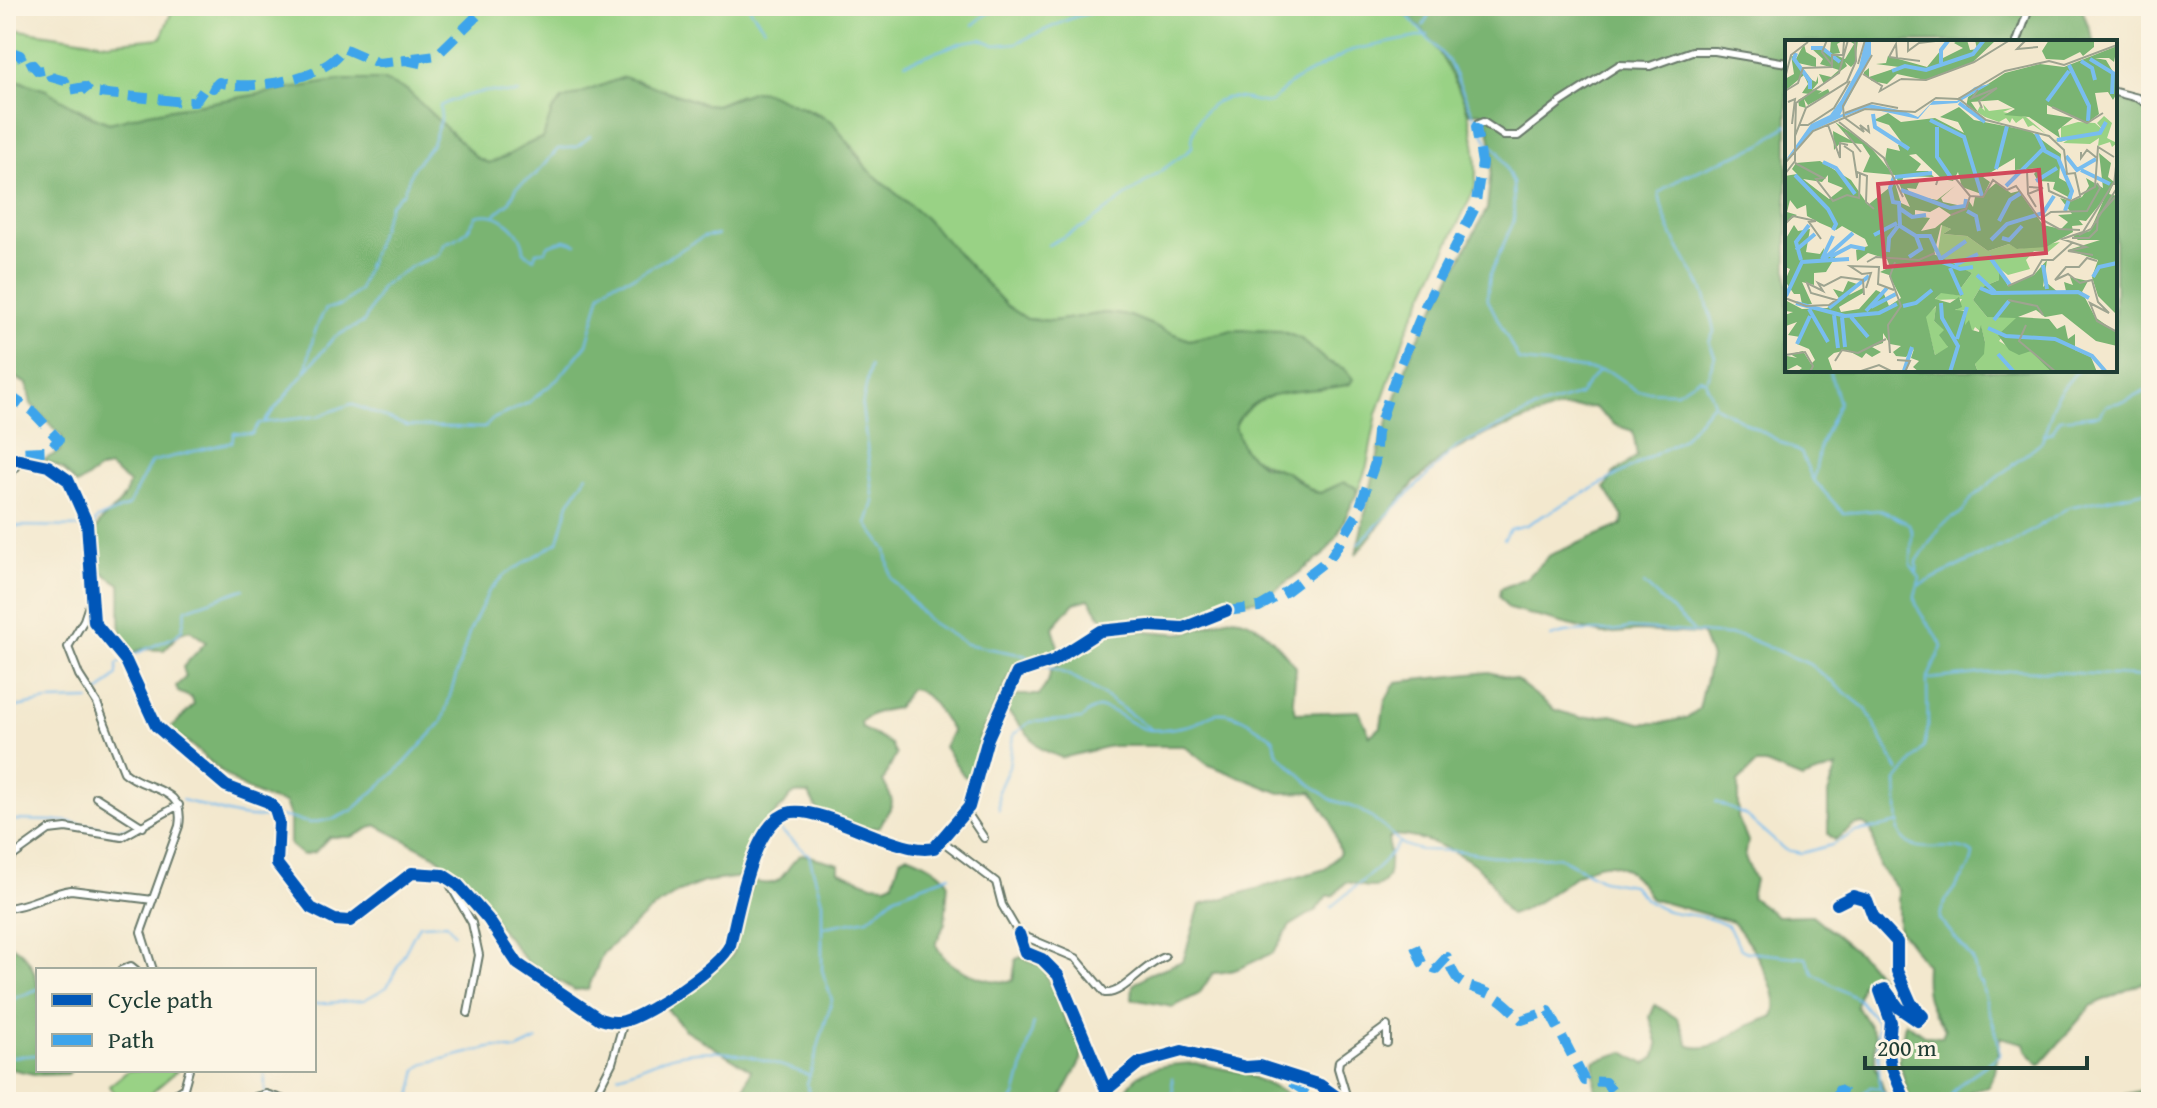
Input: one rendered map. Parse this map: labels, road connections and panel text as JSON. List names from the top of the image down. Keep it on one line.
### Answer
{"legend":["Cycle path","Path"],"scale_bar":"200 m"}
